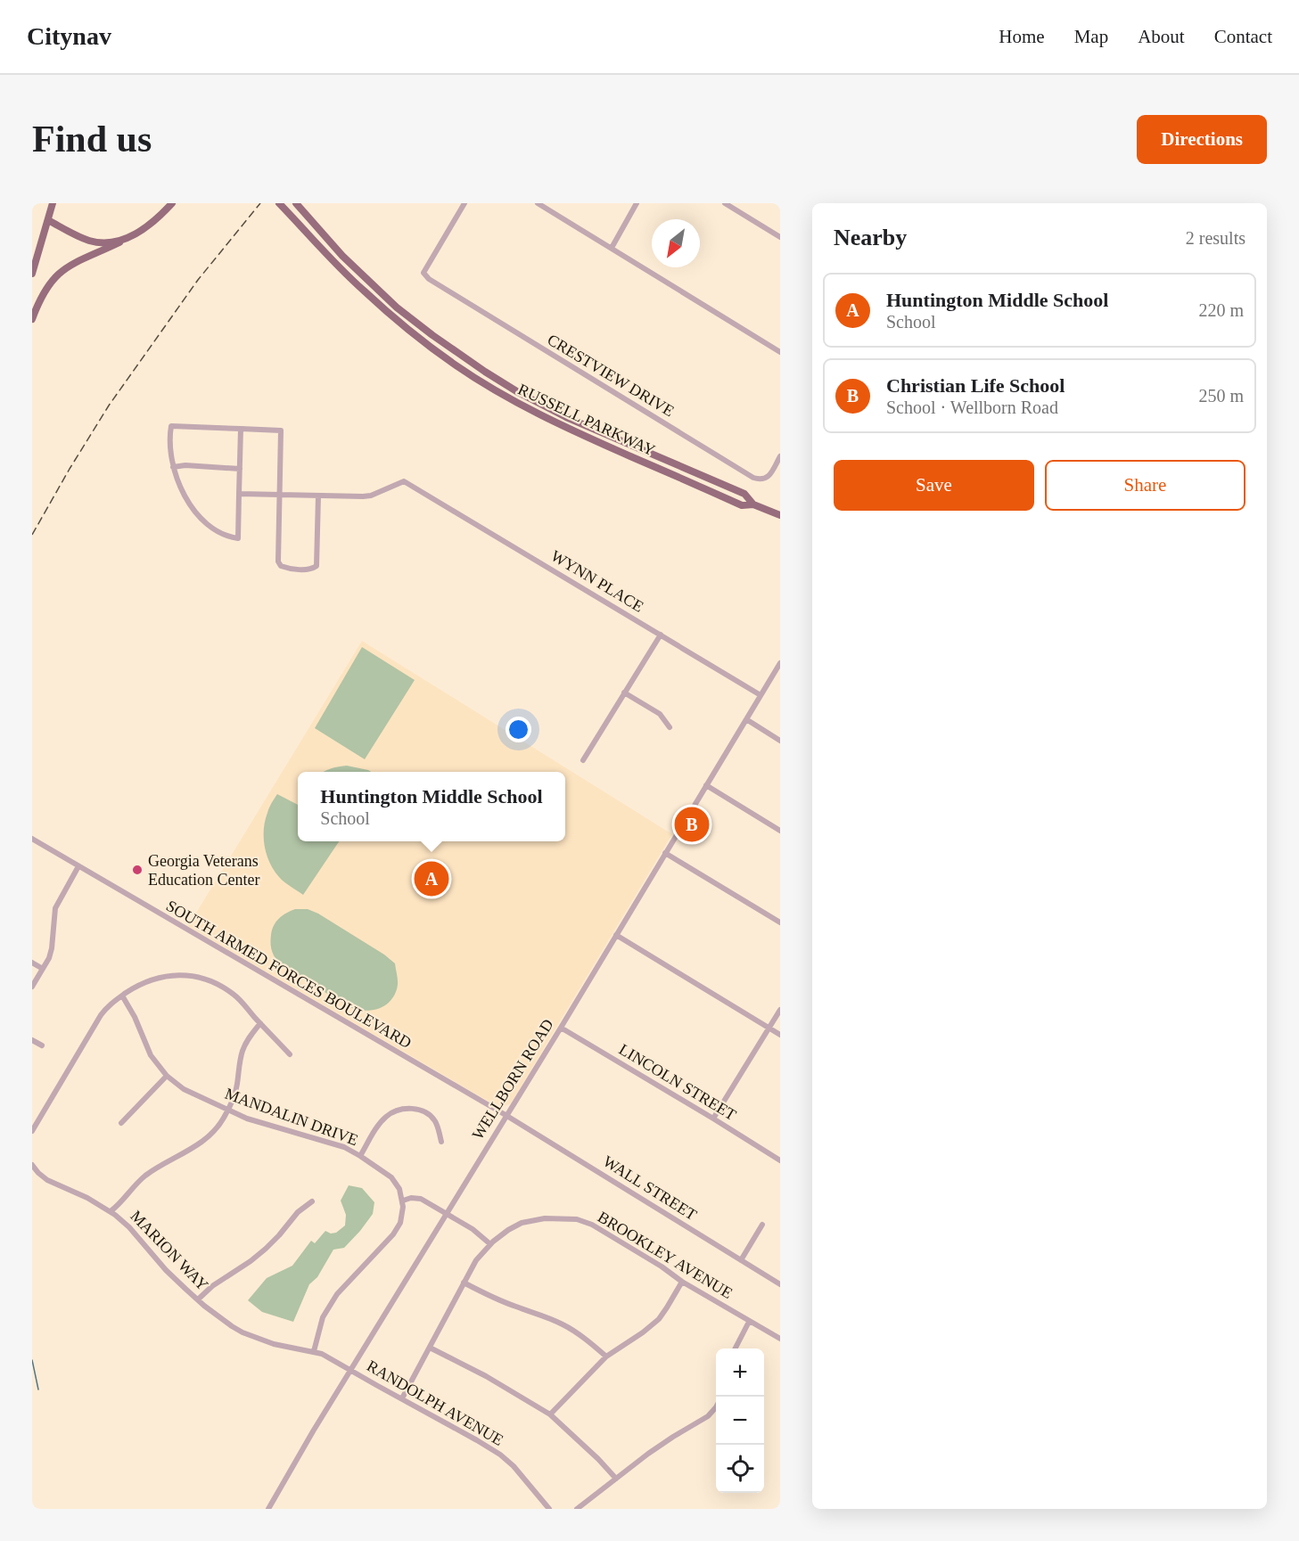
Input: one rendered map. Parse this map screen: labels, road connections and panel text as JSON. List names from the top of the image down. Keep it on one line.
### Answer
{"streets":{"main road":["RUSSELL PARKWAY"],"street":["CRESTVIEW DRIVE","WYNN PLACE","SOUTH ARMED FORCES BOULEVARD","WELLBORN ROAD","LINCOLN STREET","MANDALIN DRIVE","WALL STREET","MARION WAY","BROOKLEY AVENUE","RANDOLPH AVENUE"]},"crossings":[["WYNN PLACE","WELLBORN ROAD"],["SOUTH ARMED FORCES BOULEVARD","WELLBORN ROAD"],["SOUTH ARMED FORCES BOULEVARD","WALL STREET"],["WELLBORN ROAD","LINCOLN STREET"],["WELLBORN ROAD","WALL STREET"],["WELLBORN ROAD","MARION WAY"],["WELLBORN ROAD","RANDOLPH AVENUE"],["MARION WAY","RANDOLPH AVENUE"],["BROOKLEY AVENUE","RANDOLPH AVENUE"]],"places":["Georgia Veterans Education Center"],"north":"bottom left","page":{"header":"Citynav","nav":["Home","Map","About","Contact"],"buttons":["Directions",["Save","Share"]],"title":"Find us","heading":["Nearby","2 results"],"list":[{"mark":"A","name":"Huntington Middle School","note":"School","value":"220 m"},{"mark":"B","name":"Christian Life School","note":"School · Wellborn Road","value":"250 m"}],"popup":["Huntington Middle School","School"],"pins":["B","A"],"map_buttons":["+","−"]}}
